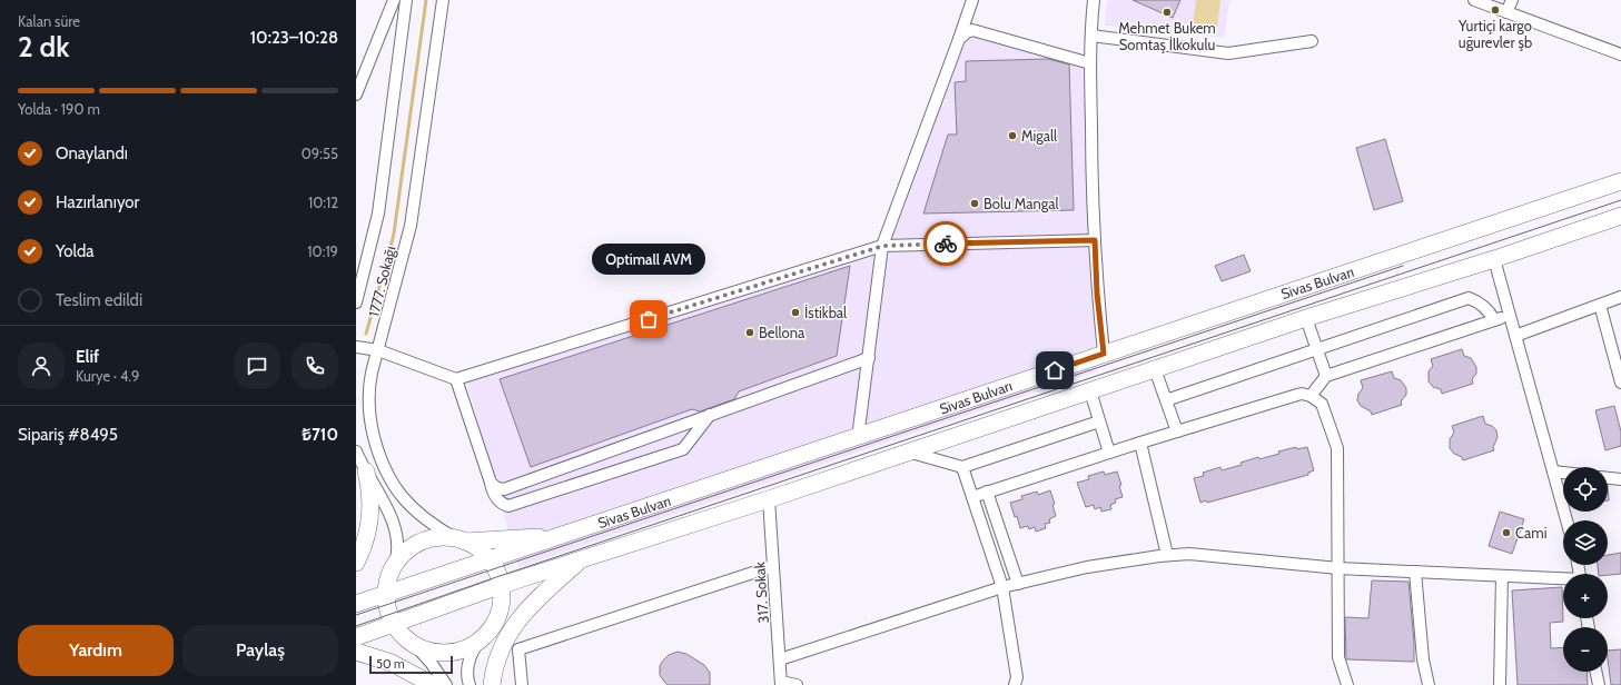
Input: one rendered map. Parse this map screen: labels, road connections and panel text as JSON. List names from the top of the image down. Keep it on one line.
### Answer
{"streets":{"highway":["Sivas Bulvarı"],"street":["1777. Sokağı","317. Sokak"]},"crossings":[["Sivas Bulvarı","317. Sokak"]],"places":["Yurtiçi kargo uğurevler şb","Mehmet Bukem Somtaş İlkokulu","Migall","Bolu Mangal","İstikbal","Optimall AVM","Bellona","Cami"],"scale_bar":"50 m","page":{"heading":["2 dk","Kalan süre","10:23–10:28"],"panel":["Elif","Kurye · 4.9","Sipariş #8495","₺710"],"bar":"Yolda · 190 m","list":[["Onaylandı","09:55"],["Hazırlanıyor","10:12"],["Yolda","10:19"],"Teslim edildi"],"bubble":"Optimall AVM","map_buttons":["+","−"],"buttons":["Yardım","Paylaş"],"scale":"50 m"}}
